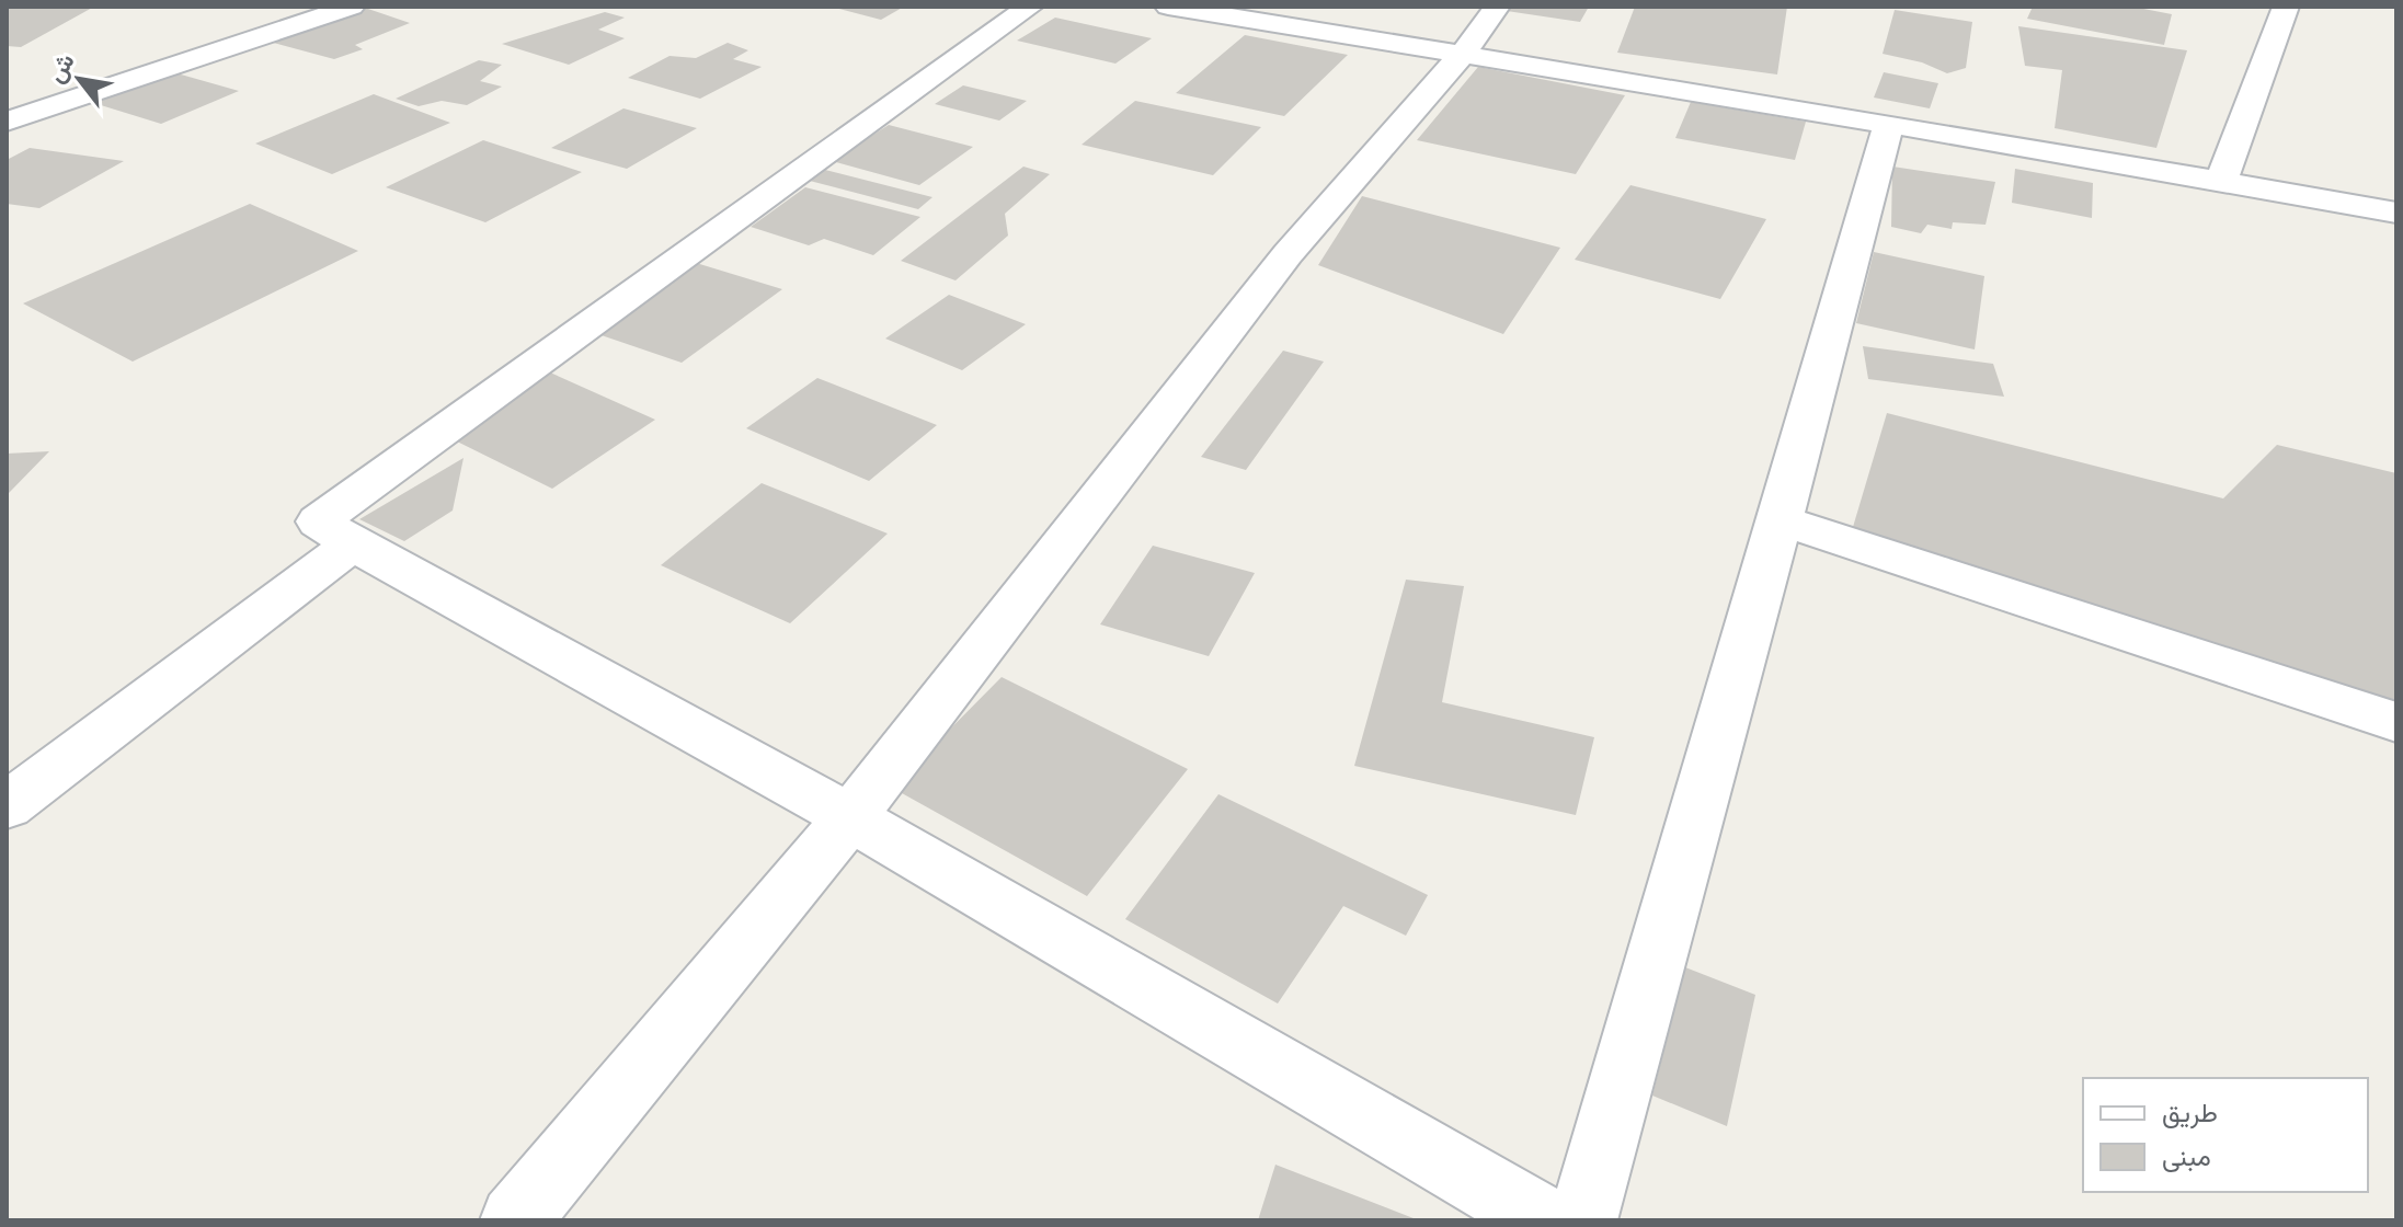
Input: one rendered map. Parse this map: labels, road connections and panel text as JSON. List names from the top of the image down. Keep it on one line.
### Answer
{"legend":["طريق","مبنى"],"north":"top left"}
